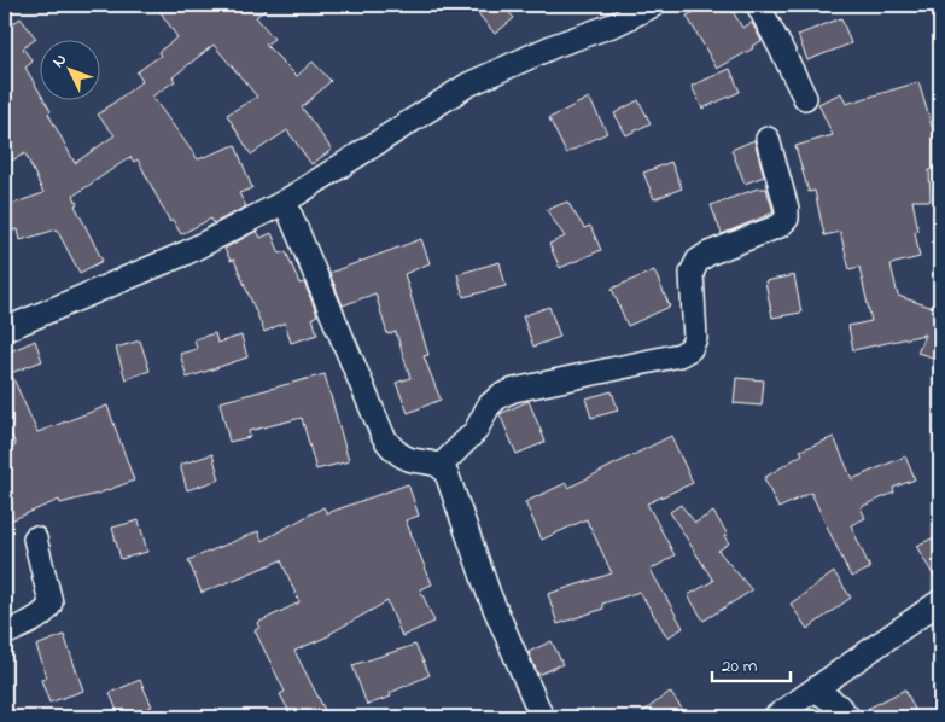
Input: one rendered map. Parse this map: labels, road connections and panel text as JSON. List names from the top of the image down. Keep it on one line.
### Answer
{"scale_bar":"20 m","north":"top left"}
